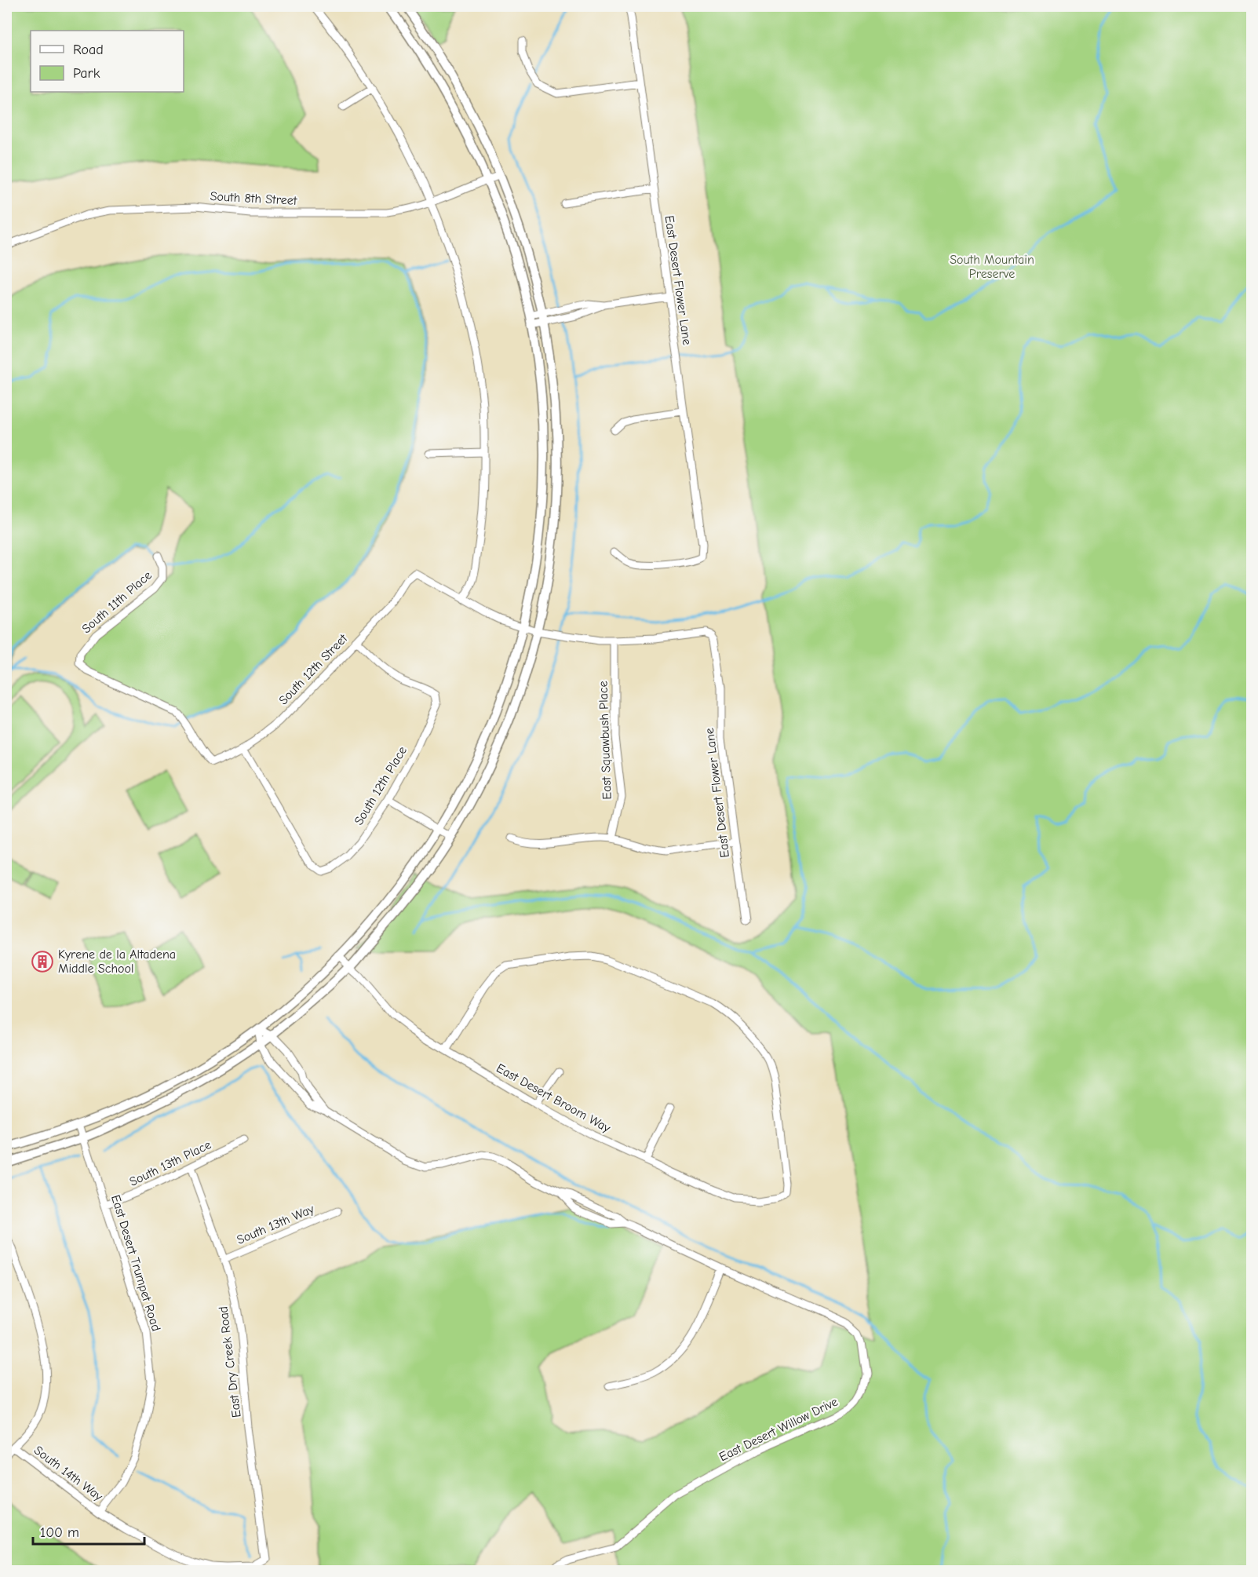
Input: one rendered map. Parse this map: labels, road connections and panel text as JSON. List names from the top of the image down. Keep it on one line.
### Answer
{"streets":{"street":["South 8th Street","East Desert Flower Lane","South 11th Place","South 12th Street","East Squawbush Place","South 12th Place","East Desert Broom Way","South 13th Place","South 13th Way","East Desert Trumpet Road","East Dry Creek Road","East Desert Willow Drive","South 14th Way"]},"crossings":[["East Desert Flower Lane","East Squawbush Place"],["South 11th Place","South 12th Street"],["South 12th Street","South 12th Place"],["South 13th Place","East Desert Trumpet Road"],["South 13th Place","East Dry Creek Road"],["South 13th Way","East Dry Creek Road"],["East Desert Trumpet Road","South 14th Way"],["East Dry Creek Road","South 14th Way"]],"parks":["South Mountain Preserve"],"places":{"building":["Kyrene de la Altadena Middle School"]},"legend":["Road","Park"],"scale_bar":"100 m"}
